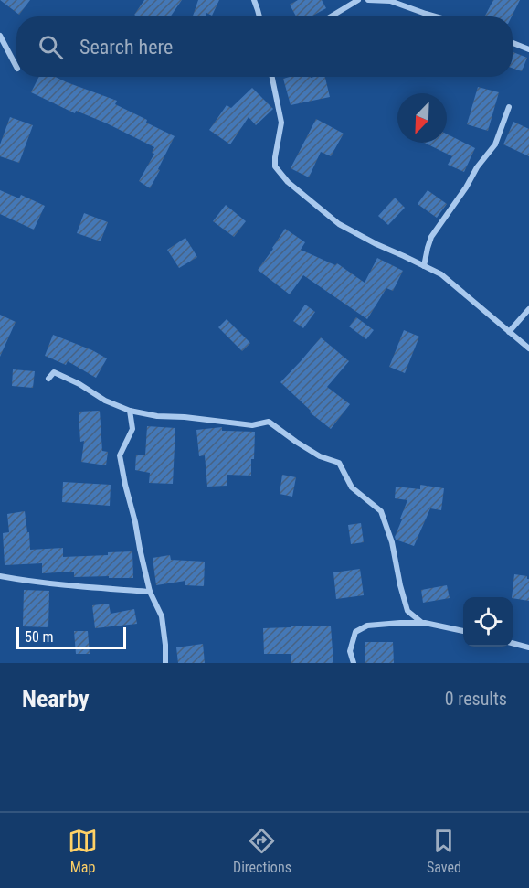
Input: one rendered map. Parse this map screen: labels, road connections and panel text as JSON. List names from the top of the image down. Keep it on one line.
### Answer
{"scale_bar":"50 m","north":"bottom left","page":{"search":"Search here","scale":"50 m","heading":["Nearby","0 results"],"nav":["Map","Directions","Saved"]}}
